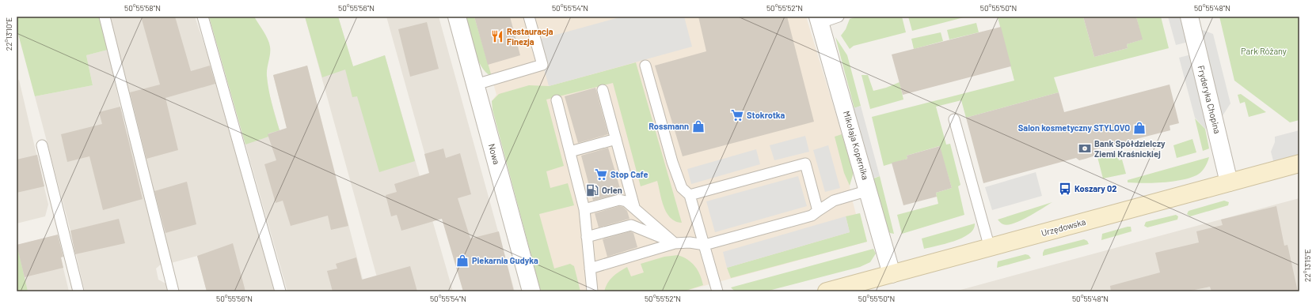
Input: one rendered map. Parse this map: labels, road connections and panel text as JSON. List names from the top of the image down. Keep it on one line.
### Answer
{"streets":{"street":["Fryderyka Chopina","Mikołaja Kopernika","Nowa","Urzędowska"]},"crossings":[["Fryderyka Chopina","Urzędowska"],["Mikołaja Kopernika","Urzędowska"]],"parks":["Park Różany"],"places":{"restaurant":["Restauracja Finezja"],"supermarket":["Stokrotka","Stop Cafe"],"shop":["Rossmann","Salon kosmetyczny STYLOVO","Piekarnia Gudyka"],"bank":["Bank Spółdzielczy Ziemi Kraśnickiej"],"bus stop":["Koszary 02"],"fuel station":["Orlen"]},"coordinates":["50°55'58\"N","50°55'56\"N","50°55'54\"N","50°55'52\"N","50°55'50\"N","50°55'48\"N","22°13'10\"E","22°13'15\"E"]}
